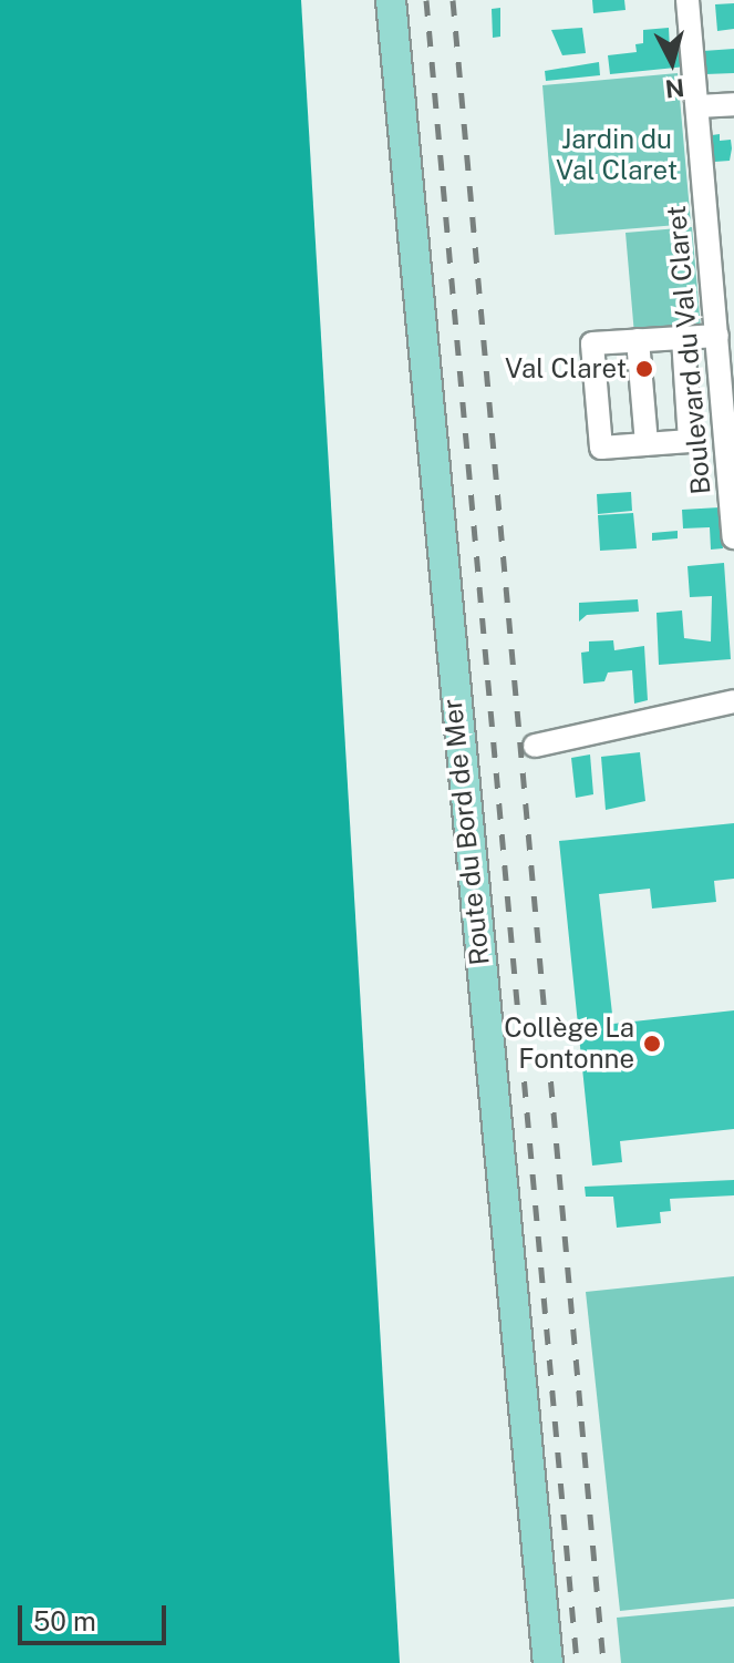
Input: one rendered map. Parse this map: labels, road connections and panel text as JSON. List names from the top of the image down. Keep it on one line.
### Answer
{"streets":{"main road":["Route du Bord de Mer"],"street":["Boulevard du Val Claret"]},"parks":["Jardin du Val Claret"],"places":["Val Claret","Collège La Fontonne"],"scale_bar":"50 m","north":"bottom"}
